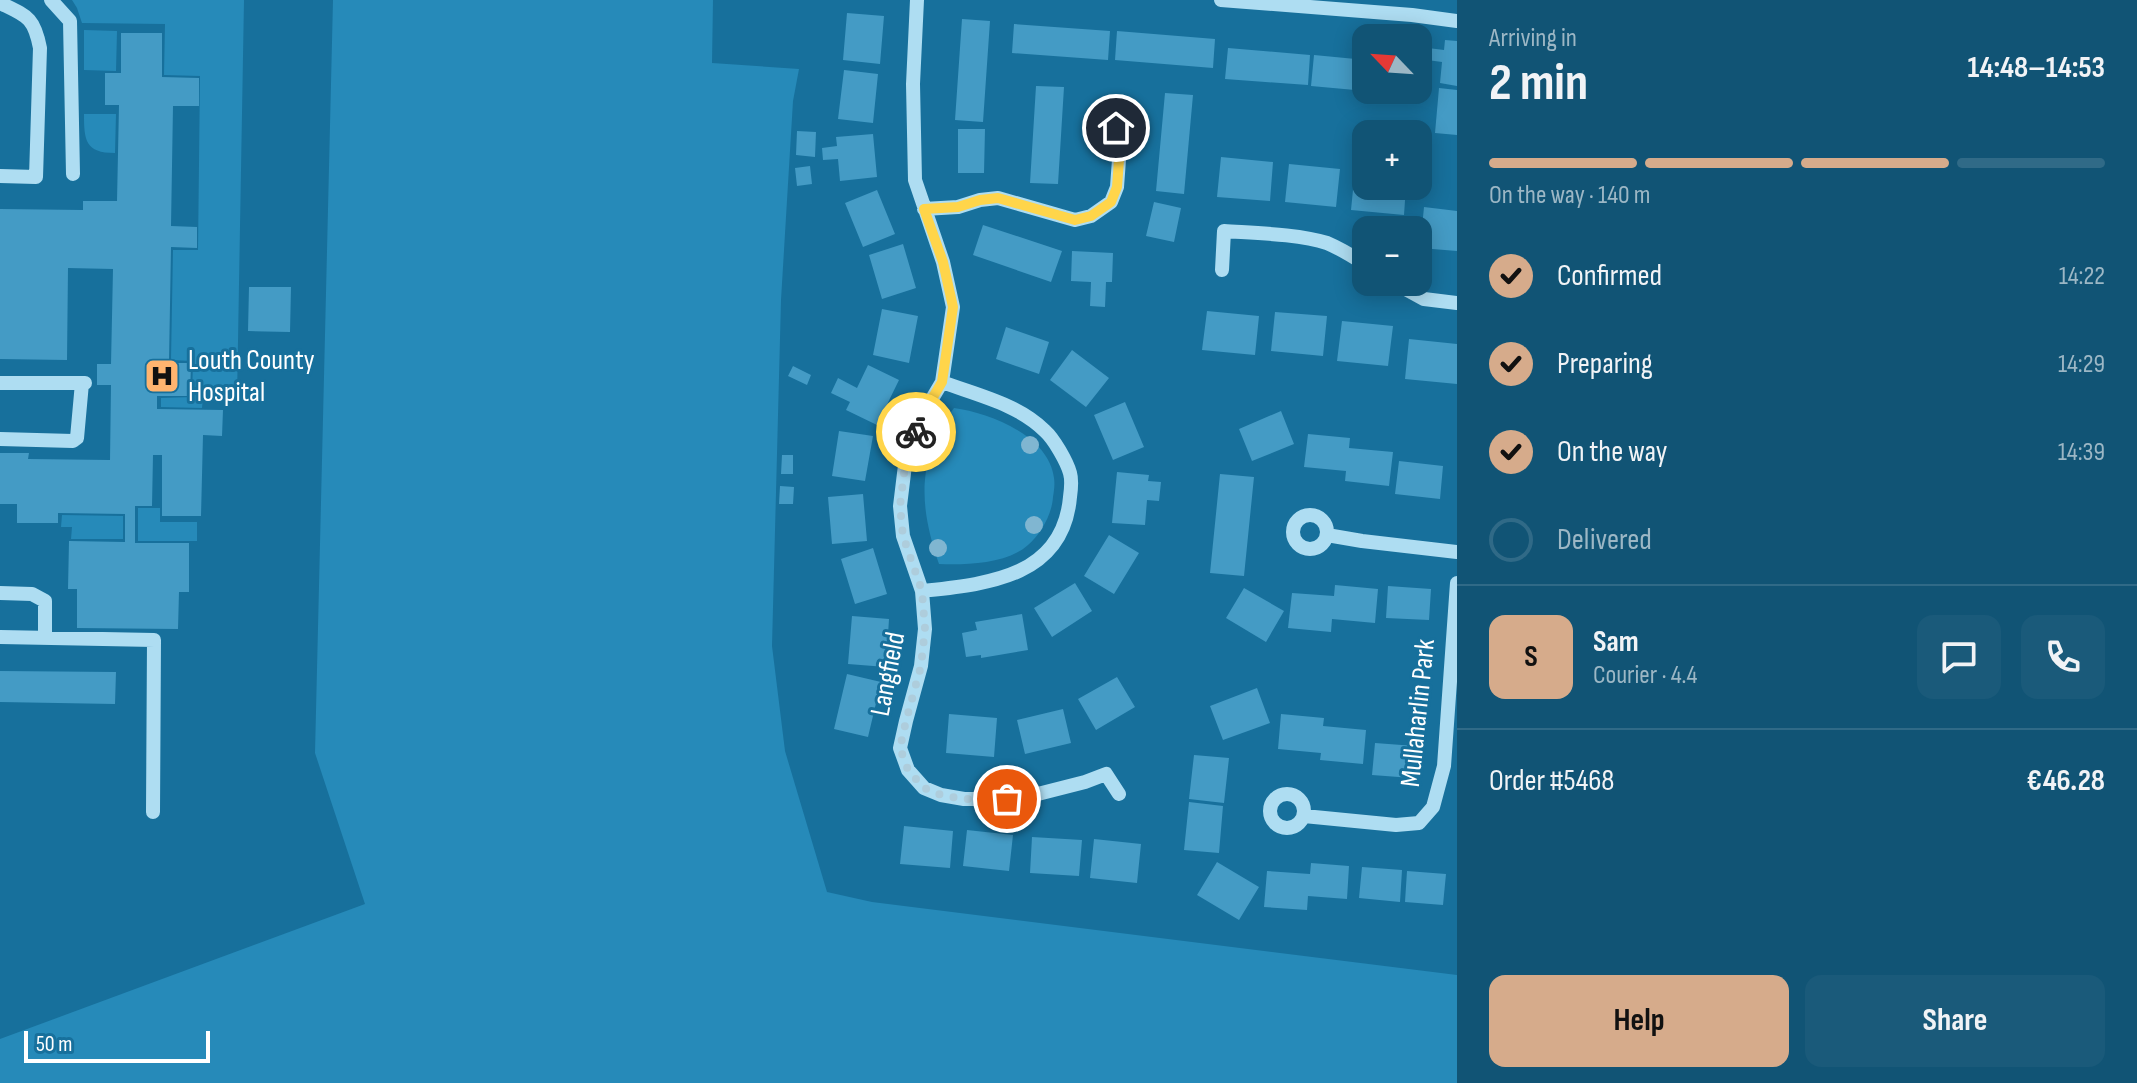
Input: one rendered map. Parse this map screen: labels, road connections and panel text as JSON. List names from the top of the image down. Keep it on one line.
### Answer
{"streets":{"street":["Langfield","Mullaharlin Park"]},"places":{"hospital":["Louth County Hospital"]},"scale_bar":"50 m","north":"top left","page":{"heading":["2 min","Arriving in","14:48–14:53"],"panel":["Sam","Courier · 4.4","Order #5468","€46.28"],"map_buttons":["+","−"],"bar":"On the way · 140 m","list":[["Confirmed","14:22"],["Preparing","14:29"],["On the way","14:39"],"Delivered"],"round":"S","buttons":["Help","Share"],"scale":"50 m"}}
